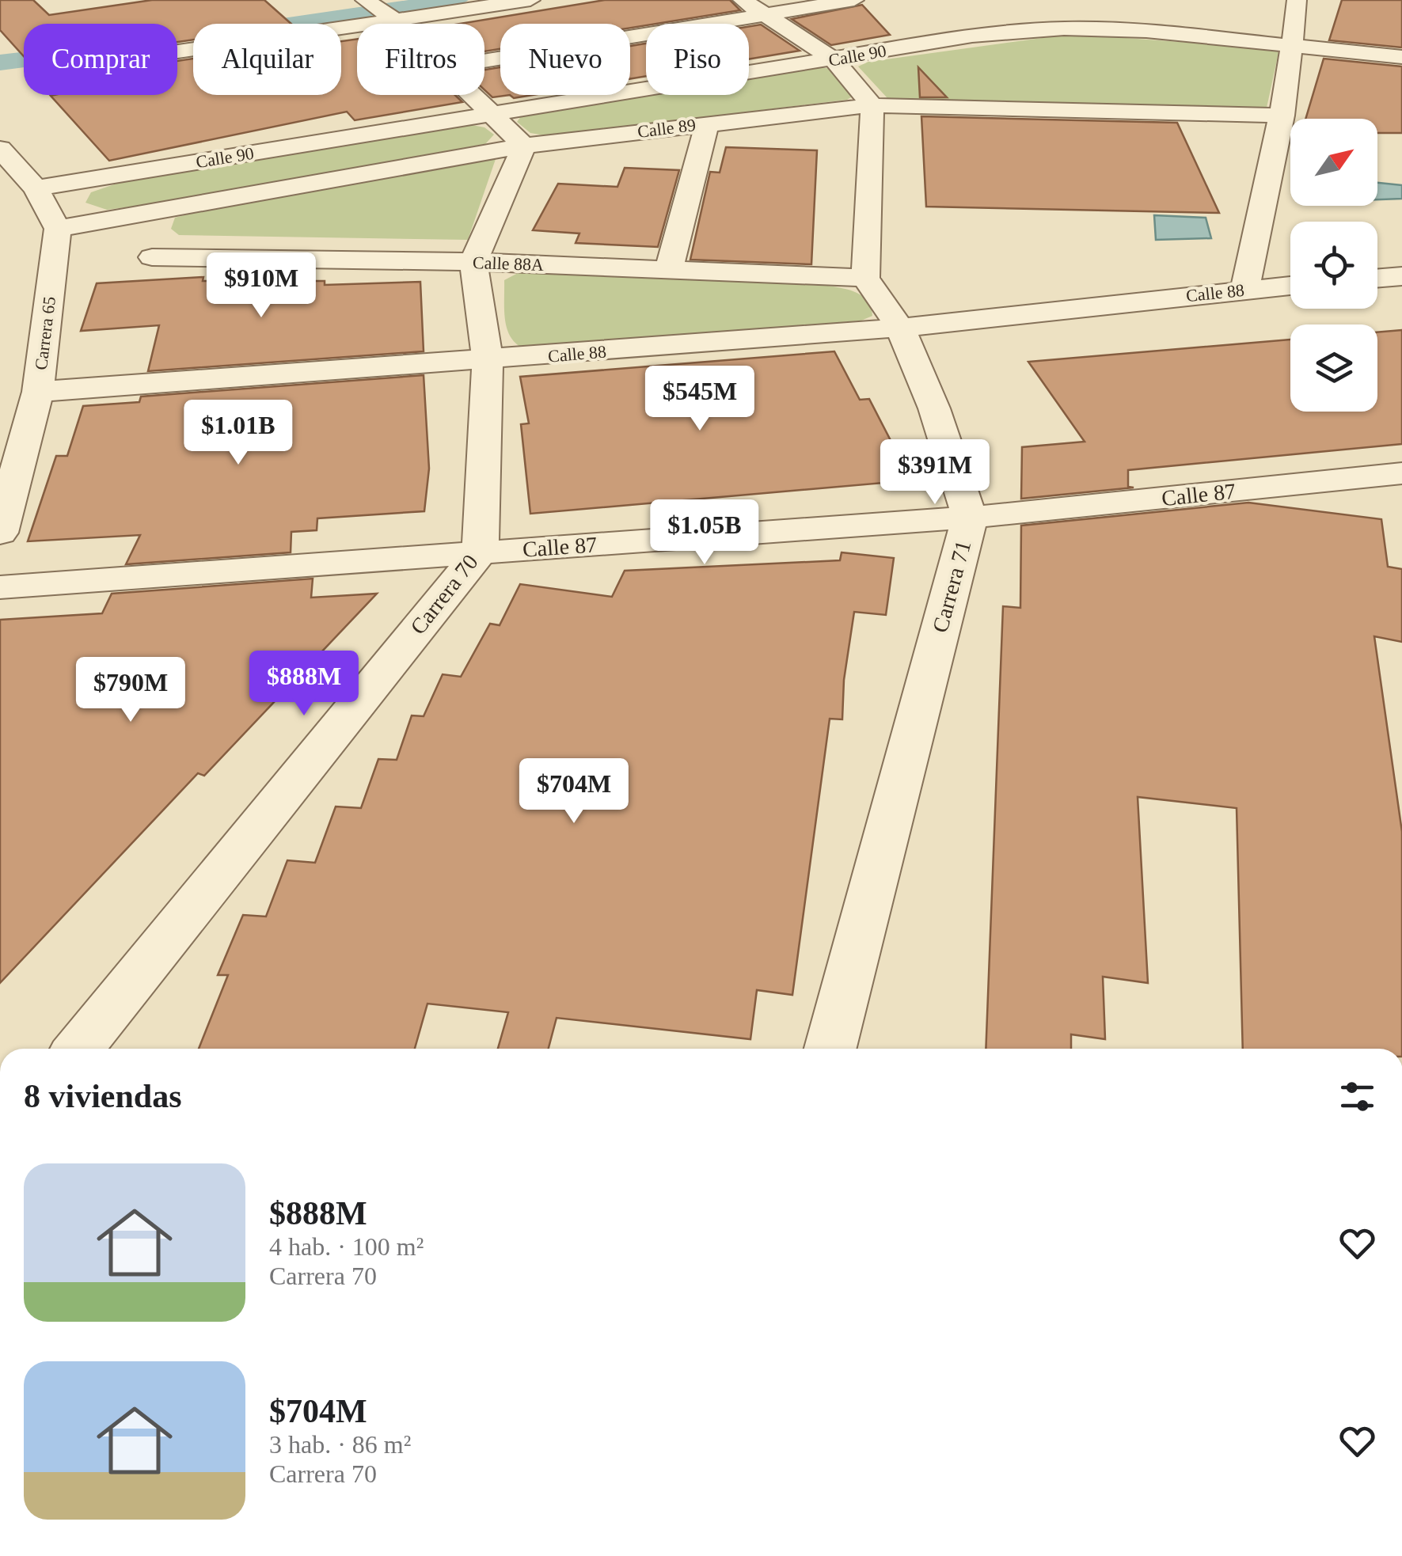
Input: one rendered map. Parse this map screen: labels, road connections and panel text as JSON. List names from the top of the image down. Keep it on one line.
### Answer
{"streets":{"street":["Calle 90","Calle 89","Calle 88A","Calle 88","Carrera 65","Calle 87","Carrera 71","Carrera 70"]},"crossings":[["Calle 89","Carrera 65"],["Calle 88A","Carrera 71"],["Calle 88A","Carrera 70"],["Calle 88","Carrera 65"],["Calle 88","Carrera 71"],["Calle 88","Carrera 70"],["Calle 87","Carrera 71"],["Calle 87","Carrera 70"]],"north":"top right","page":{"chip":["Comprar","Alquilar","Filtros","Nuevo","Piso"],"price":["$910M","$545M","$1.01B","$391M","$1.05B","$888M","$790M","$704M"],"heading":"8 viviendas","list":[{"name":"$888M","note":"4 hab. · 100 m² · Carrera 70"},{"name":"$704M","note":"3 hab. · 86 m² · Carrera 70"}]}}
